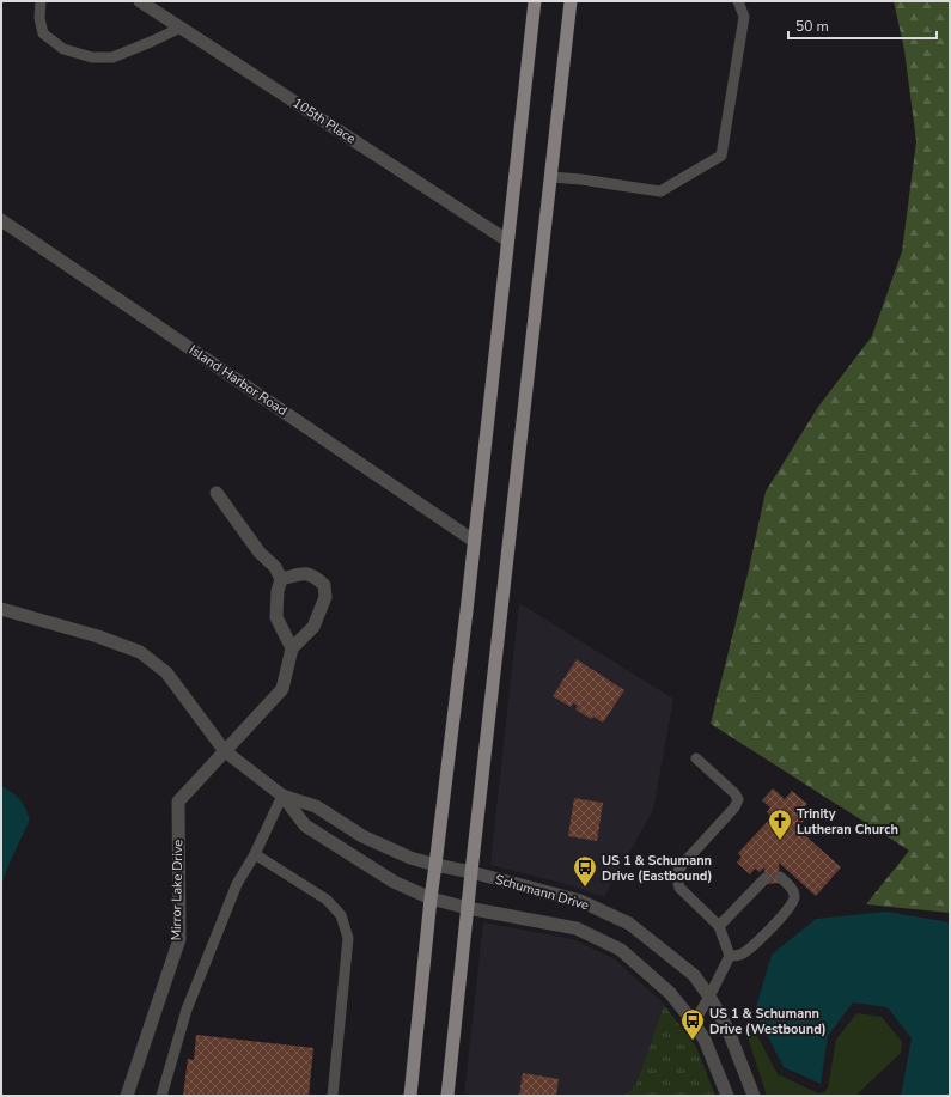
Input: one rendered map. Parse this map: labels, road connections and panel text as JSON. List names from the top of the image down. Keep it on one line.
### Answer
{"streets":{"street":["105th Place","Island Harbor Road","Mirror Lake Drive","Schumann Drive"]},"places":{"church":["Trinity Lutheran Church"],"bus stop":["US 1 & Schumann Drive (Eastbound)","US 1 & Schumann Drive (Westbound)"]},"scale_bar":"50 m"}
